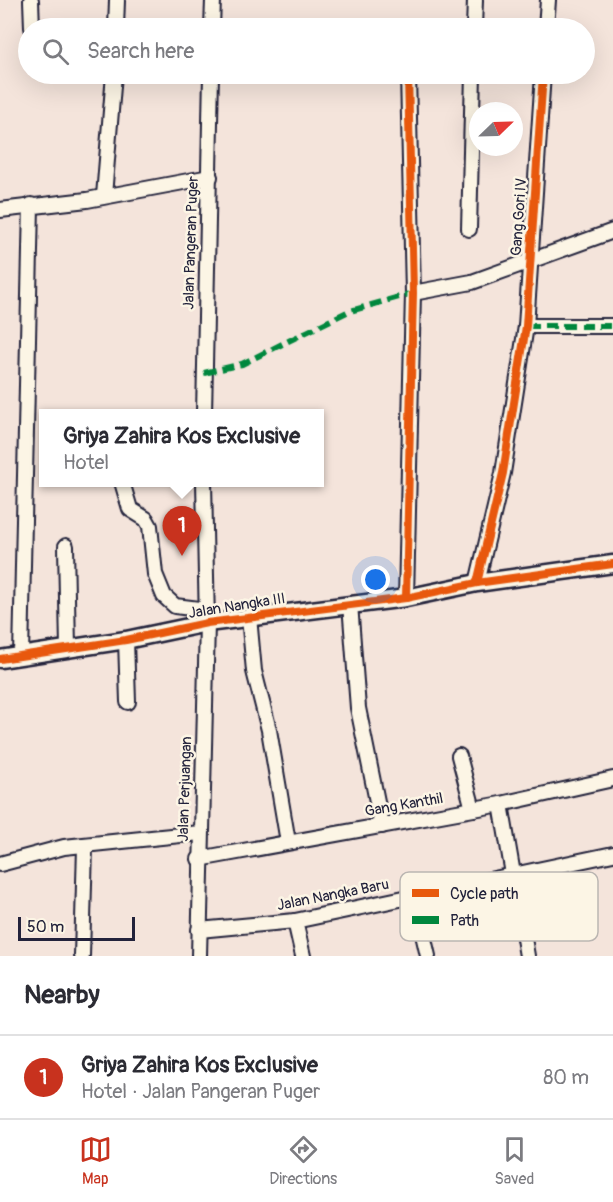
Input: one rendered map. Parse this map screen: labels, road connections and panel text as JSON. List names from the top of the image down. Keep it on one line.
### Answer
{"streets":{"street":["Gang Gori IV","Jalan Pangeran Puger","Jalan Nangka III","Jalan Perjuangan","Gang Kanthil","Jalan Nangka Baru"]},"crossings":[["Jalan Nangka III","Jalan Perjuangan"],["Jalan Perjuangan","Gang Kanthil"],["Jalan Perjuangan","Jalan Nangka Baru"]],"legend":["Cycle path","Path"],"scale_bar":"50 m","north":"top right","page":{"search":"Search here","popup":["Griya Zahira Kos Exclusive","Hotel"],"pins":"1","scale":"50 m","heading":"Nearby","list":[{"mark":"1","name":"Griya Zahira Kos Exclusive","note":"Hotel · Jalan Pangeran Puger","value":"80 m"}],"nav":["Map","Directions","Saved"]}}
